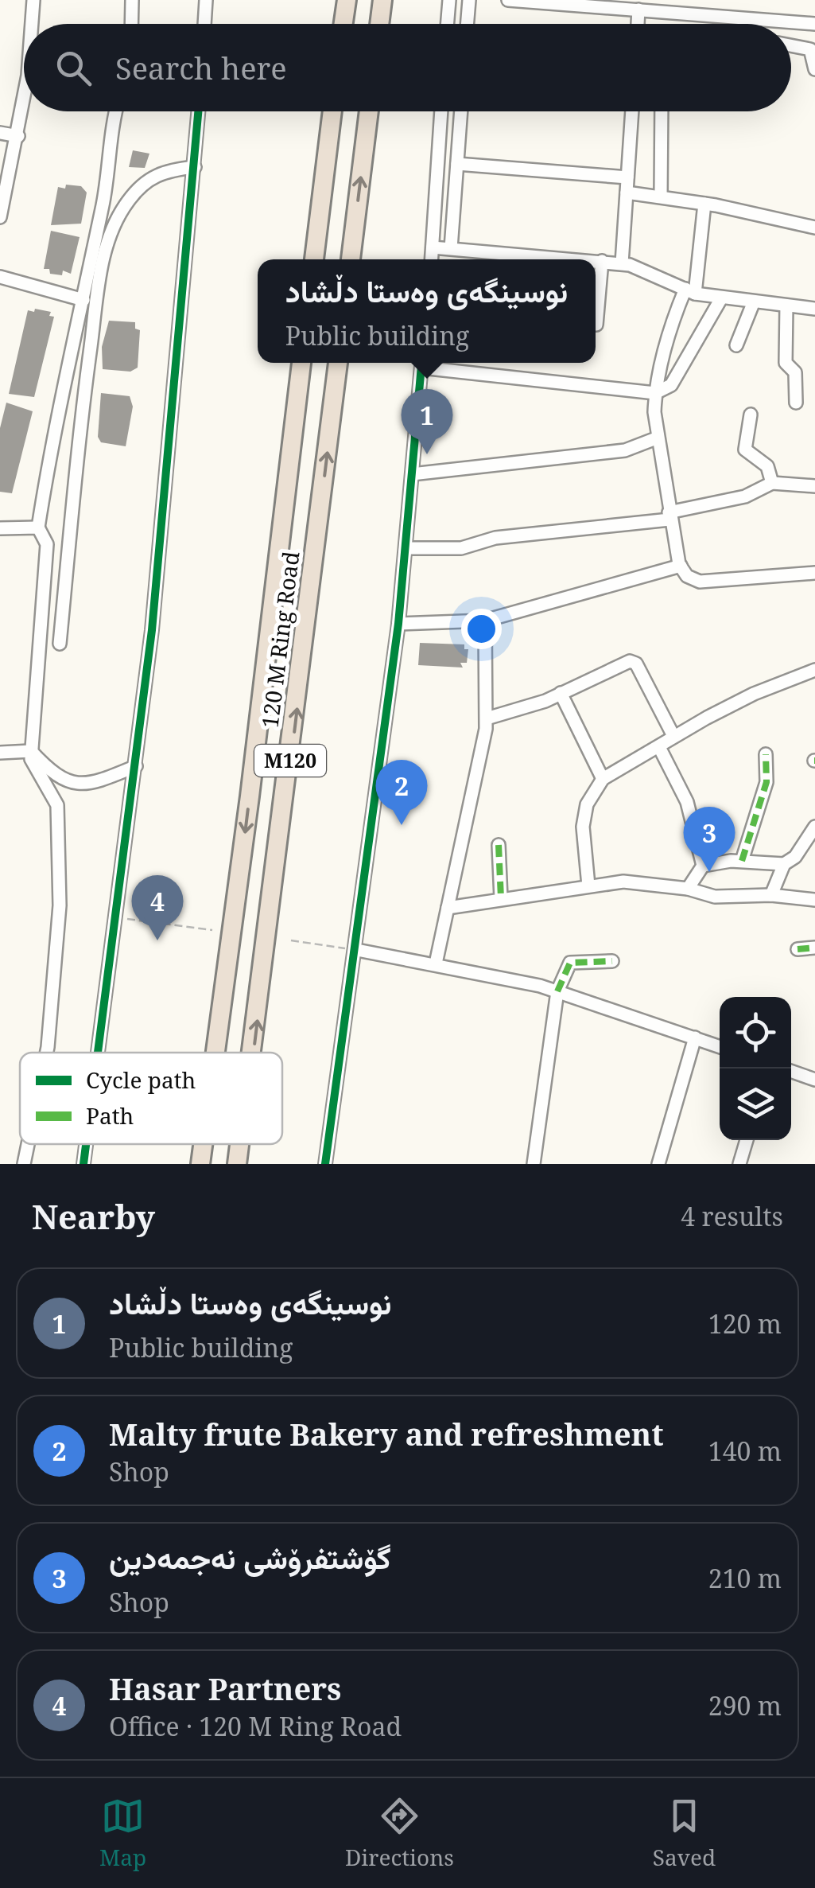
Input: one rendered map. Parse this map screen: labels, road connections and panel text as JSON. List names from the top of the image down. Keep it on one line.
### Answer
{"streets":{"highway":["120 M Ring Road","M120"]},"legend":["Cycle path","Path"],"page":{"search":"Search here","popup":["نوسینگەی وەستا دڵشاد","Public building"],"pins":["1","2","3","4"],"heading":["Nearby","4 results"],"list":[{"mark":"1","name":"نوسینگەی وەستا دڵشاد","note":"Public building","value":"120 m"},{"mark":"2","name":"Malty frute Bakery and refreshment","note":"Shop","value":"140 m"},{"mark":"3","name":"گۆشتفرۆشی نەجمەدین","note":"Shop","value":"210 m"},{"mark":"4","name":"Hasar Partners","note":"Office · 120 M Ring Road","value":"290 m"}],"nav":["Map","Directions","Saved"]}}
